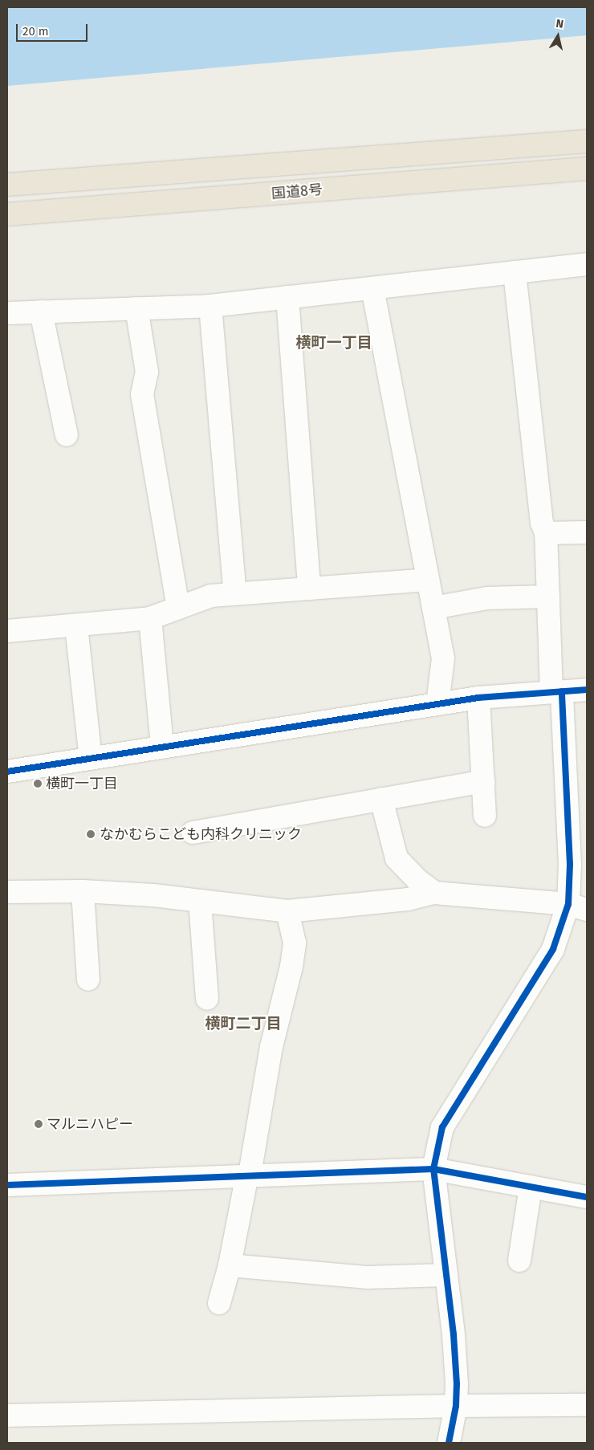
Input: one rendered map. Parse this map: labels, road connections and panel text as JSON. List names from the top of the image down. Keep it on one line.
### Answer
{"streets":{"highway":["国道8号"]},"districts":["横町一丁目","横町二丁目"],"places":["横町一丁目","なかむらこども内科クリニック","マルニハピー"],"scale_bar":"20 m","north":"top"}
